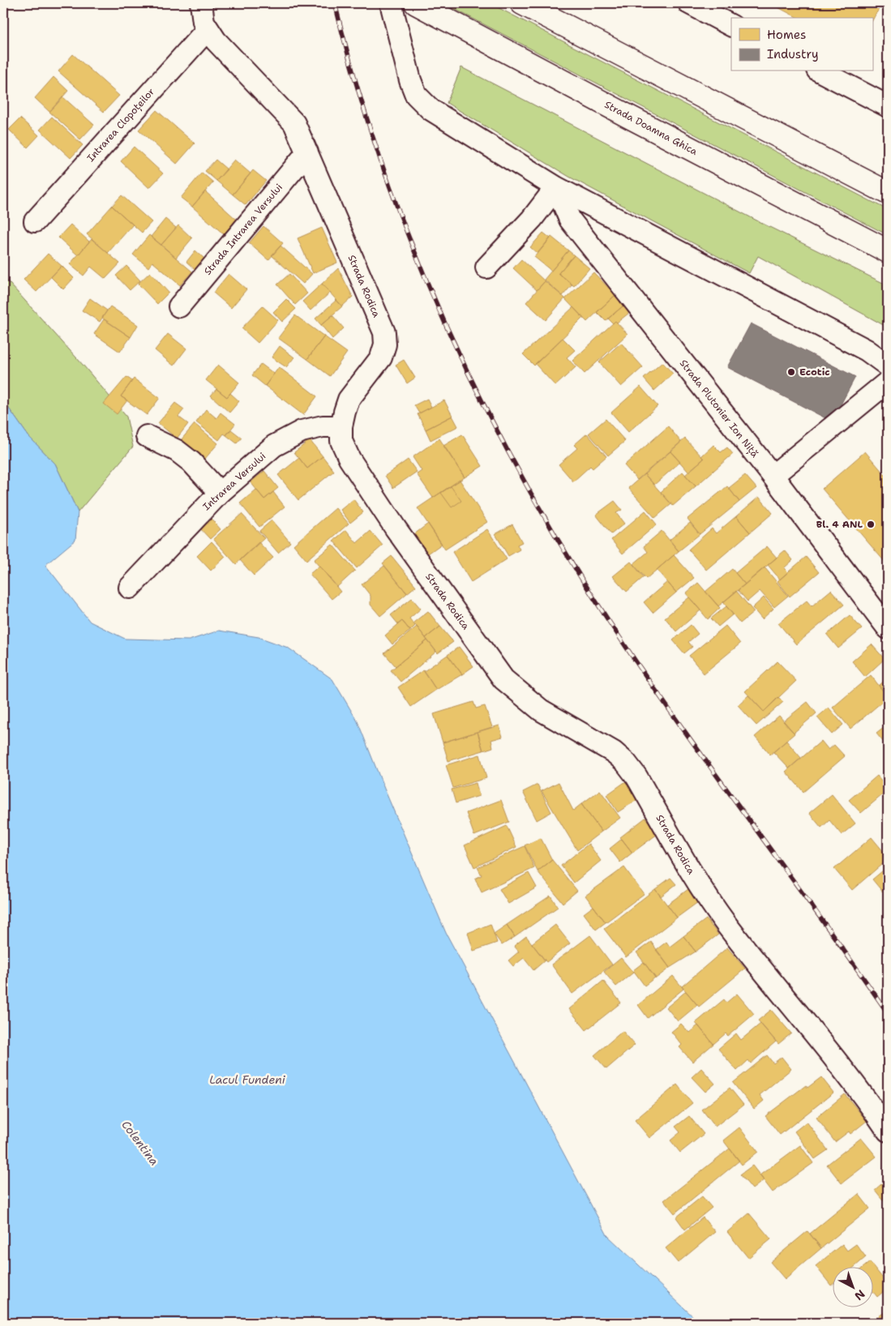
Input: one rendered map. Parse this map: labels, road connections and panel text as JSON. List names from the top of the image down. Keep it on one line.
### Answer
{"streets":{"main road":["Strada Doamna Ghica"],"street":["Intrarea Clopoțeilor","Strada Intrarea Versului","Strada Rodica","Strada Plutonier Ion Niță","Intrarea Versului"]},"crossings":[["Intrarea Clopoțeilor","Strada Rodica"],["Strada Intrarea Versului","Strada Rodica"],["Strada Rodica","Intrarea Versului"]],"water":["Lacul Fundeni","Colentina"],"places":["Ecotic","Bl. 4 ANL"],"legend":["Homes","Industry"],"north":"bottom right"}
